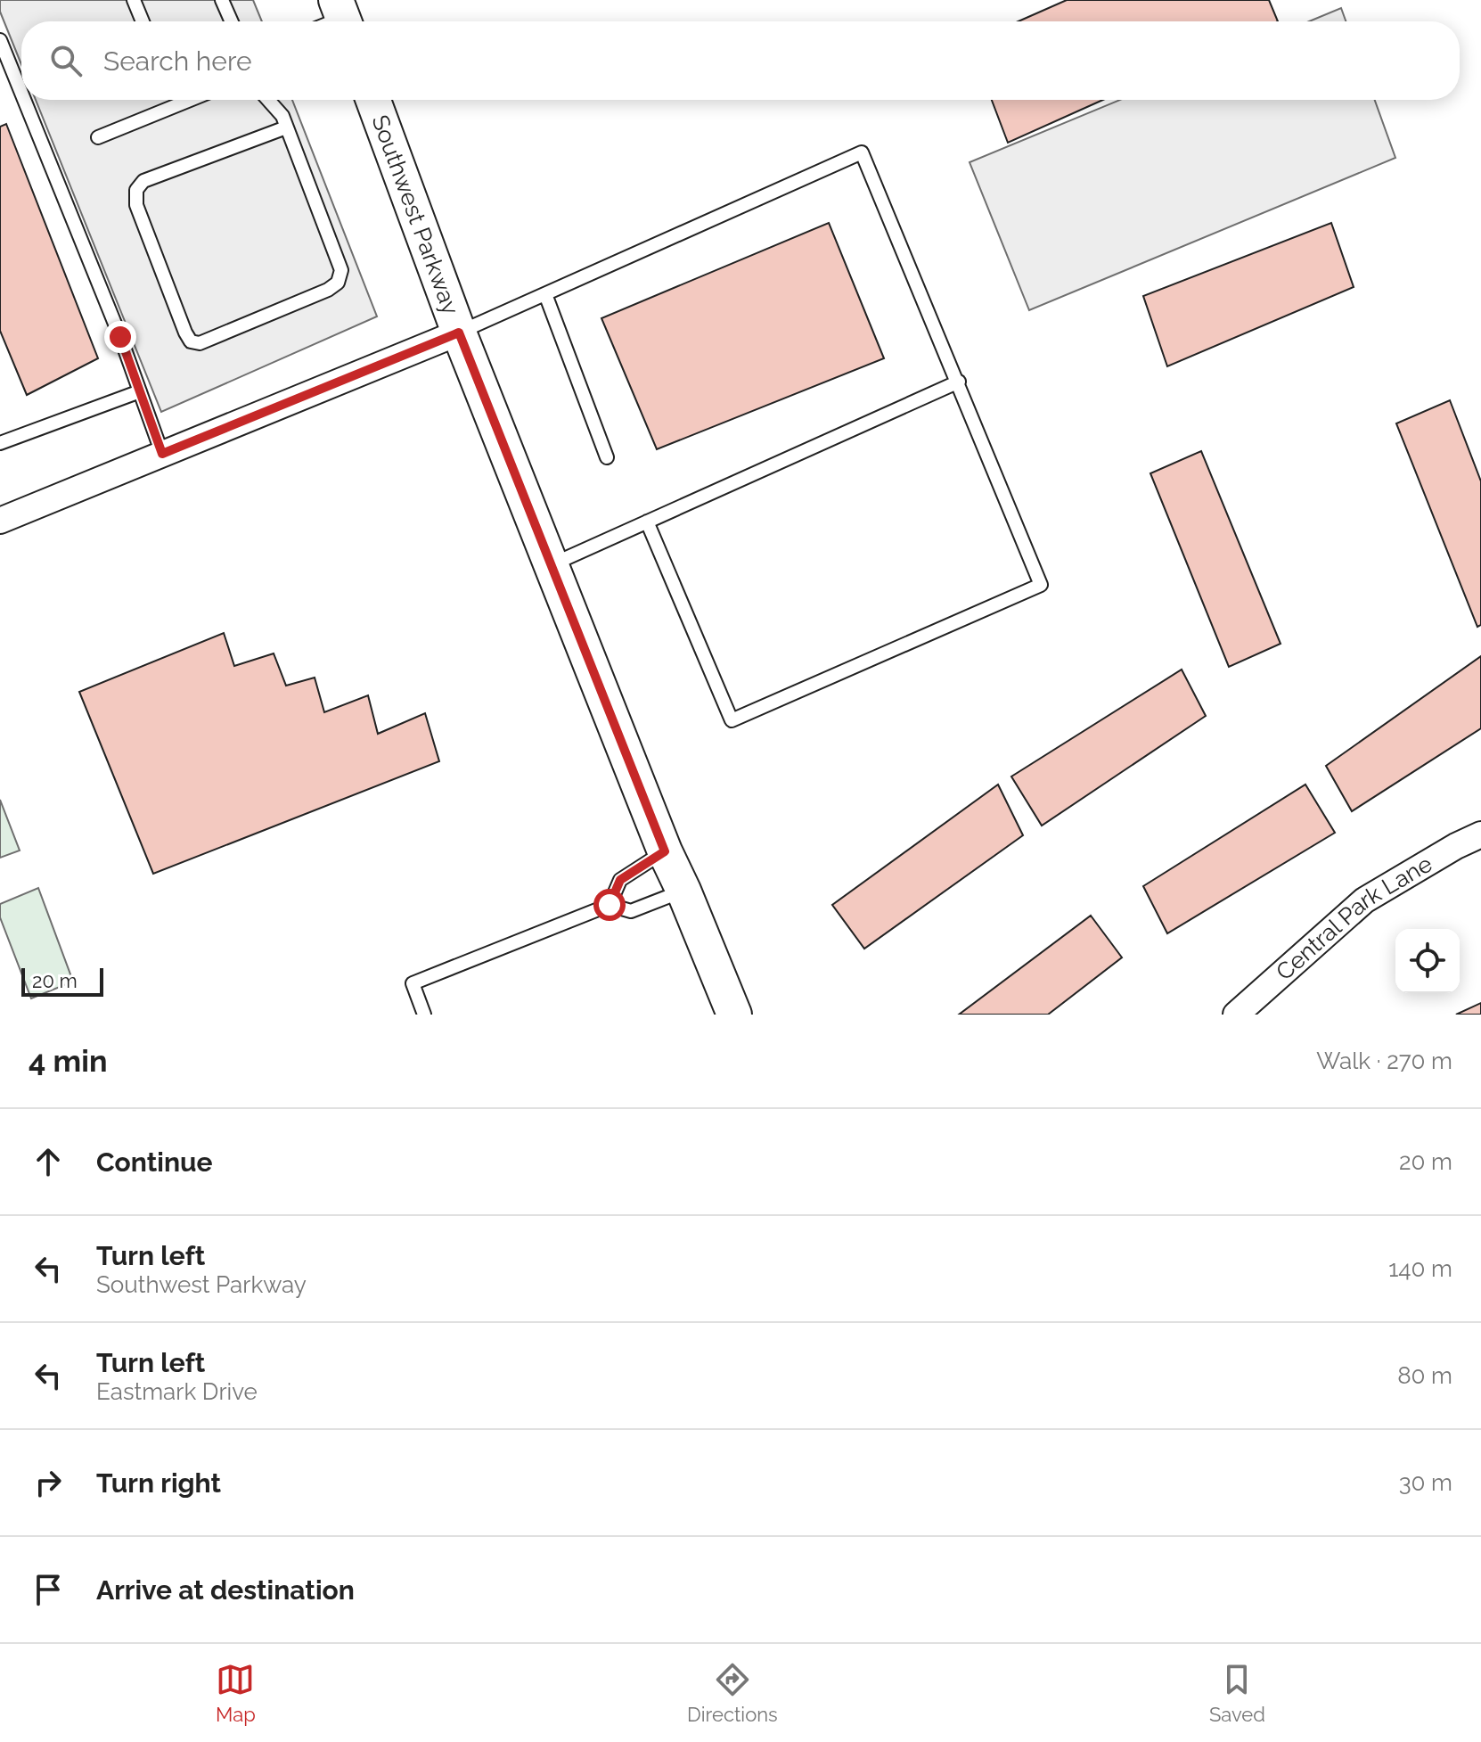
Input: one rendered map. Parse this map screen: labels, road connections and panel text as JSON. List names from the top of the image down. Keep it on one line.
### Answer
{"streets":{"main road":["Southwest Parkway"],"street":["Central Park Lane"]},"scale_bar":"20 m","page":{"search":"Search here","scale":"20 m","heading":["4 min","Walk · 270 m"],"list":[["Continue","20 m"],["Turn left","Southwest Parkway","140 m"],["Turn left","Eastmark Drive","80 m"],["Turn right","30 m"],"Arrive at destination"],"nav":["Map","Directions","Saved"]}}
